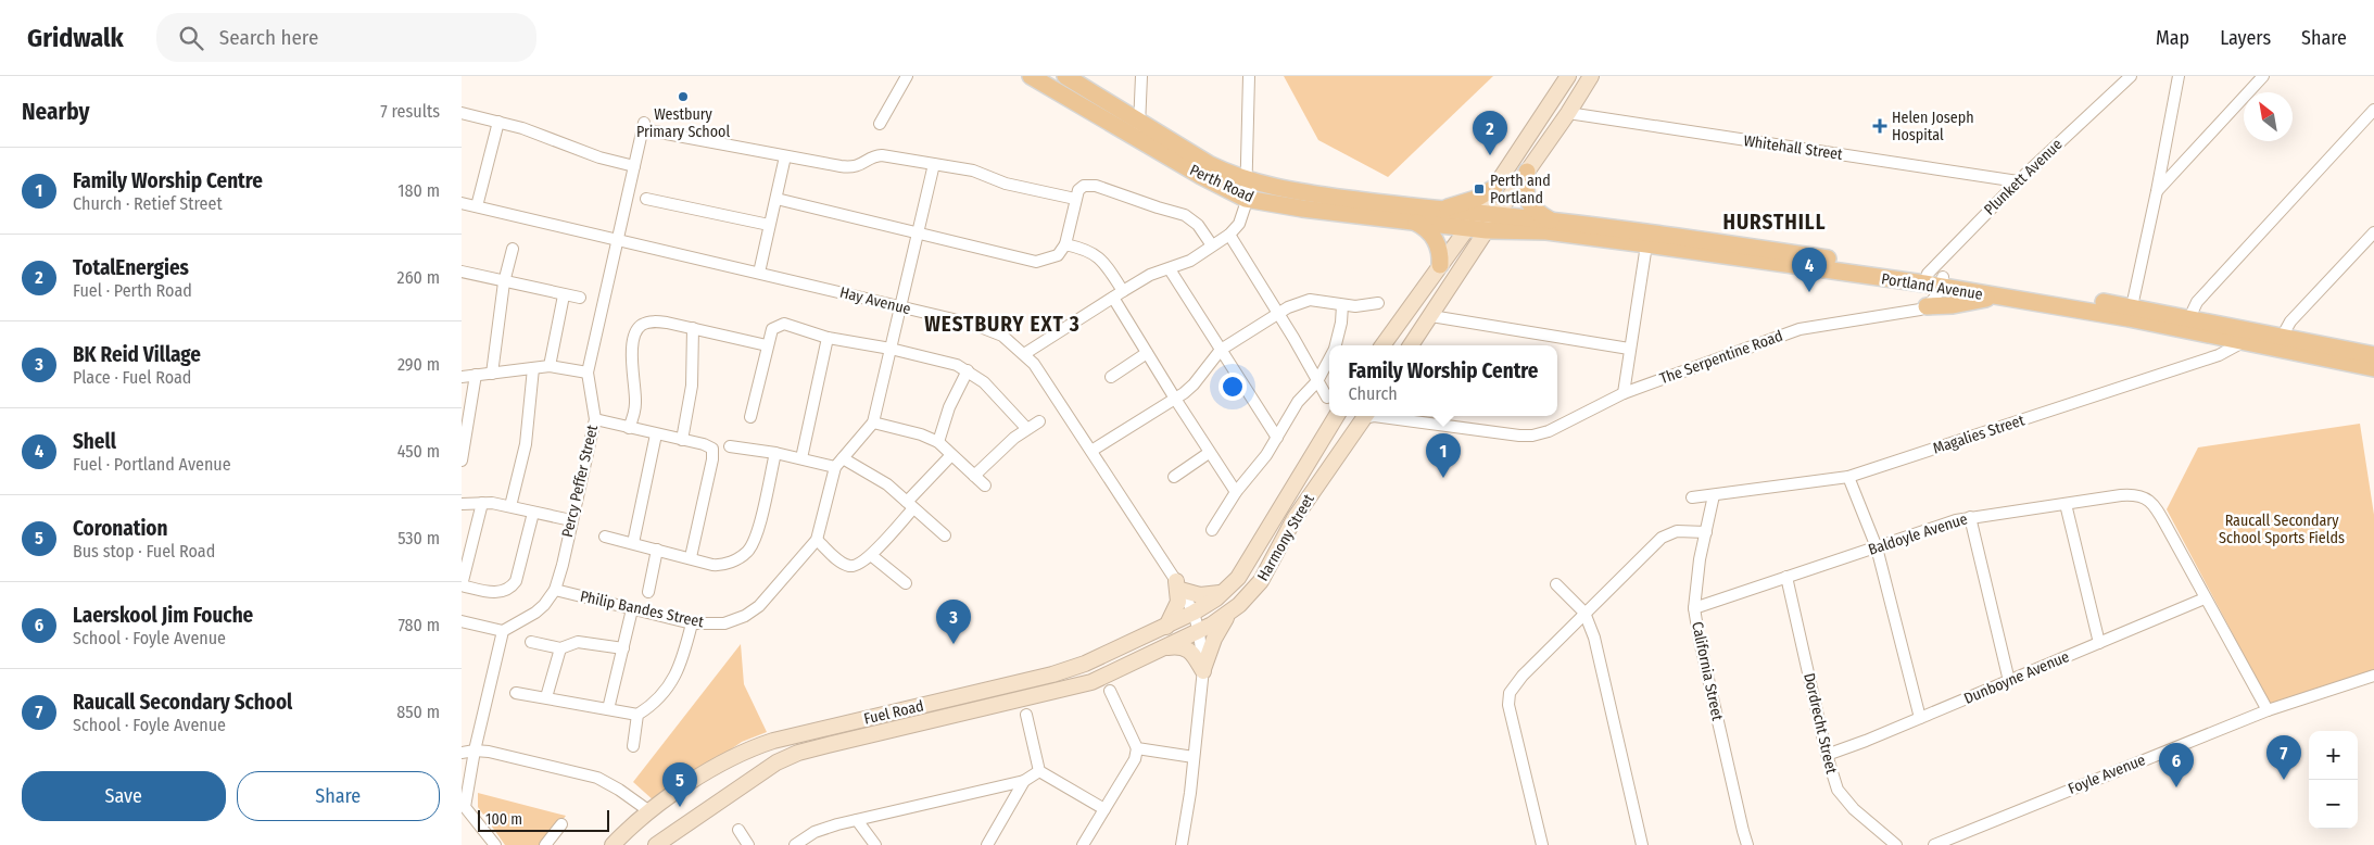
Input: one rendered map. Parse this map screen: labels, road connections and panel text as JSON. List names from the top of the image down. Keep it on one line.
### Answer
{"streets":{"main road":["Perth Road","Portland Avenue","Harmony Street","Fuel Road"],"street":["Whitehall Street","Plunkett Avenue","Hay Avenue","The Serpentine Road","Magalies Street","Percy Peffer Street","Baldoyle Avenue","Philip Bandes Street","California Street","Dunboyne Avenue","Dordrecht Street","Foyle Avenue"]},"crossings":[["Whitehall Street","Plunkett Avenue"],["Plunkett Avenue","Portland Avenue"],["Perth Road","Portland Avenue"],["Portland Avenue","Magalies Street"],["Hay Avenue","Percy Peffer Street"],["Hay Avenue","Harmony Street"],["Hay Avenue","Philip Bandes Street"],["Hay Avenue","Fuel Road"],["Magalies Street","California Street"],["Percy Peffer Street","Philip Bandes Street"],["Baldoyle Avenue","California Street"],["Baldoyle Avenue","Dunboyne Avenue"],["Baldoyle Avenue","Dordrecht Street"],["Harmony Street","Fuel Road"],["Dunboyne Avenue","Dordrecht Street"]],"districts":["HURSTHILL","WESTBURY EXT 3"],"parks":["Raucall Secondary School Sports Fields"],"places":{"other":["Westbury Primary School"],"health":["Helen Joseph Hospital"],"transit":["Perth and Portland"]},"scale_bar":"100 m","north":"top left","page":{"header":"Gridwalk","search":"Search here","nav":["Map","Layers","Share"],"heading":["Nearby","7 results"],"pins":["2","4","1","3","7","6","5"],"list":[{"mark":"1","name":"Family Worship Centre","note":"Church · Retief Street","value":"180 m"},{"mark":"2","name":"TotalEnergies","note":"Fuel · Perth Road","value":"260 m"},{"mark":"3","name":"BK Reid Village","note":"Place · Fuel Road","value":"290 m"},{"mark":"4","name":"Shell","note":"Fuel · Portland Avenue","value":"450 m"},{"mark":"5","name":"Coronation","note":"Bus stop · Fuel Road","value":"530 m"},{"mark":"6","name":"Laerskool Jim Fouche","note":"School · Foyle Avenue","value":"780 m"},{"mark":"7","name":"Raucall Secondary School","note":"School · Foyle Avenue","value":"850 m"}],"popup":["Family Worship Centre","Church"],"map_buttons":["+","−"],"buttons":["Save","Share"],"scale":"100 m"}}
